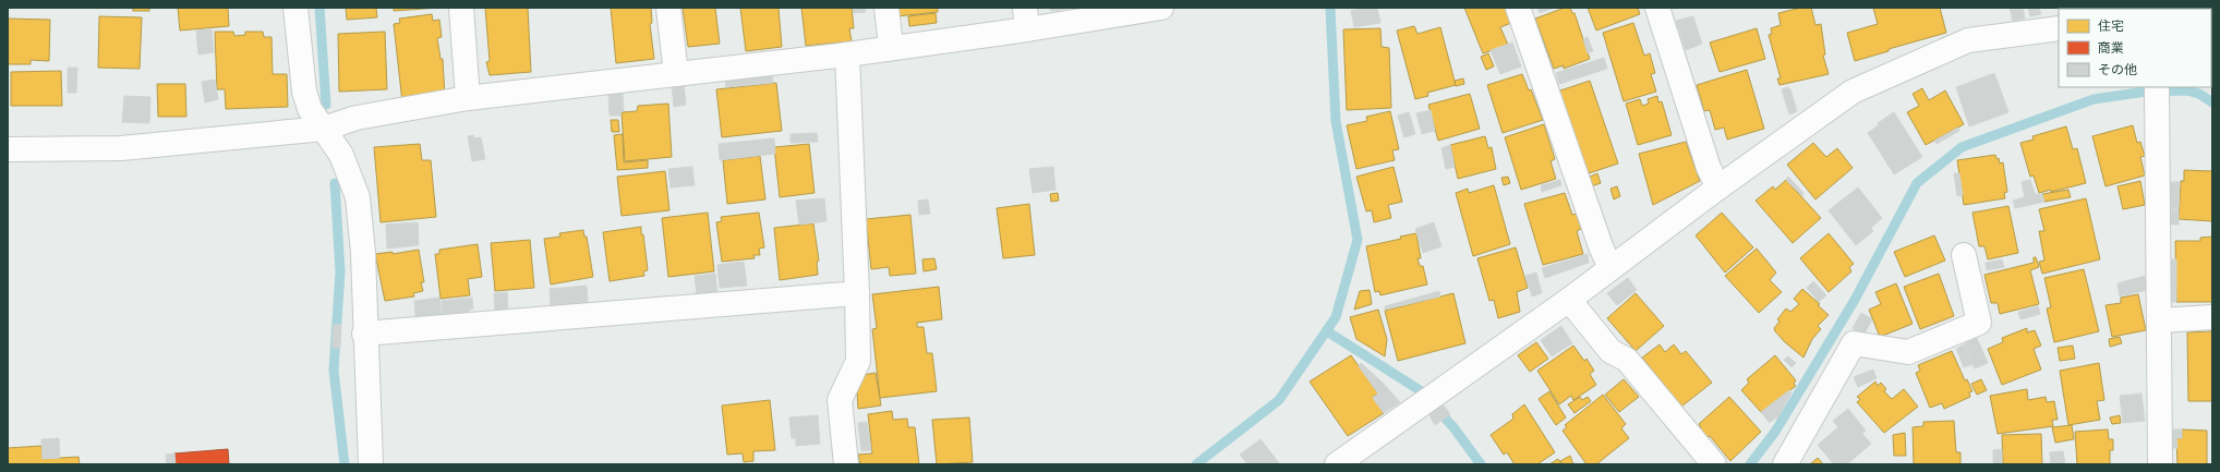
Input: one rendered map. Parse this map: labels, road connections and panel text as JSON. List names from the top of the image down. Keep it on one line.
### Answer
{"legend":["住宅","商業","その他"]}
